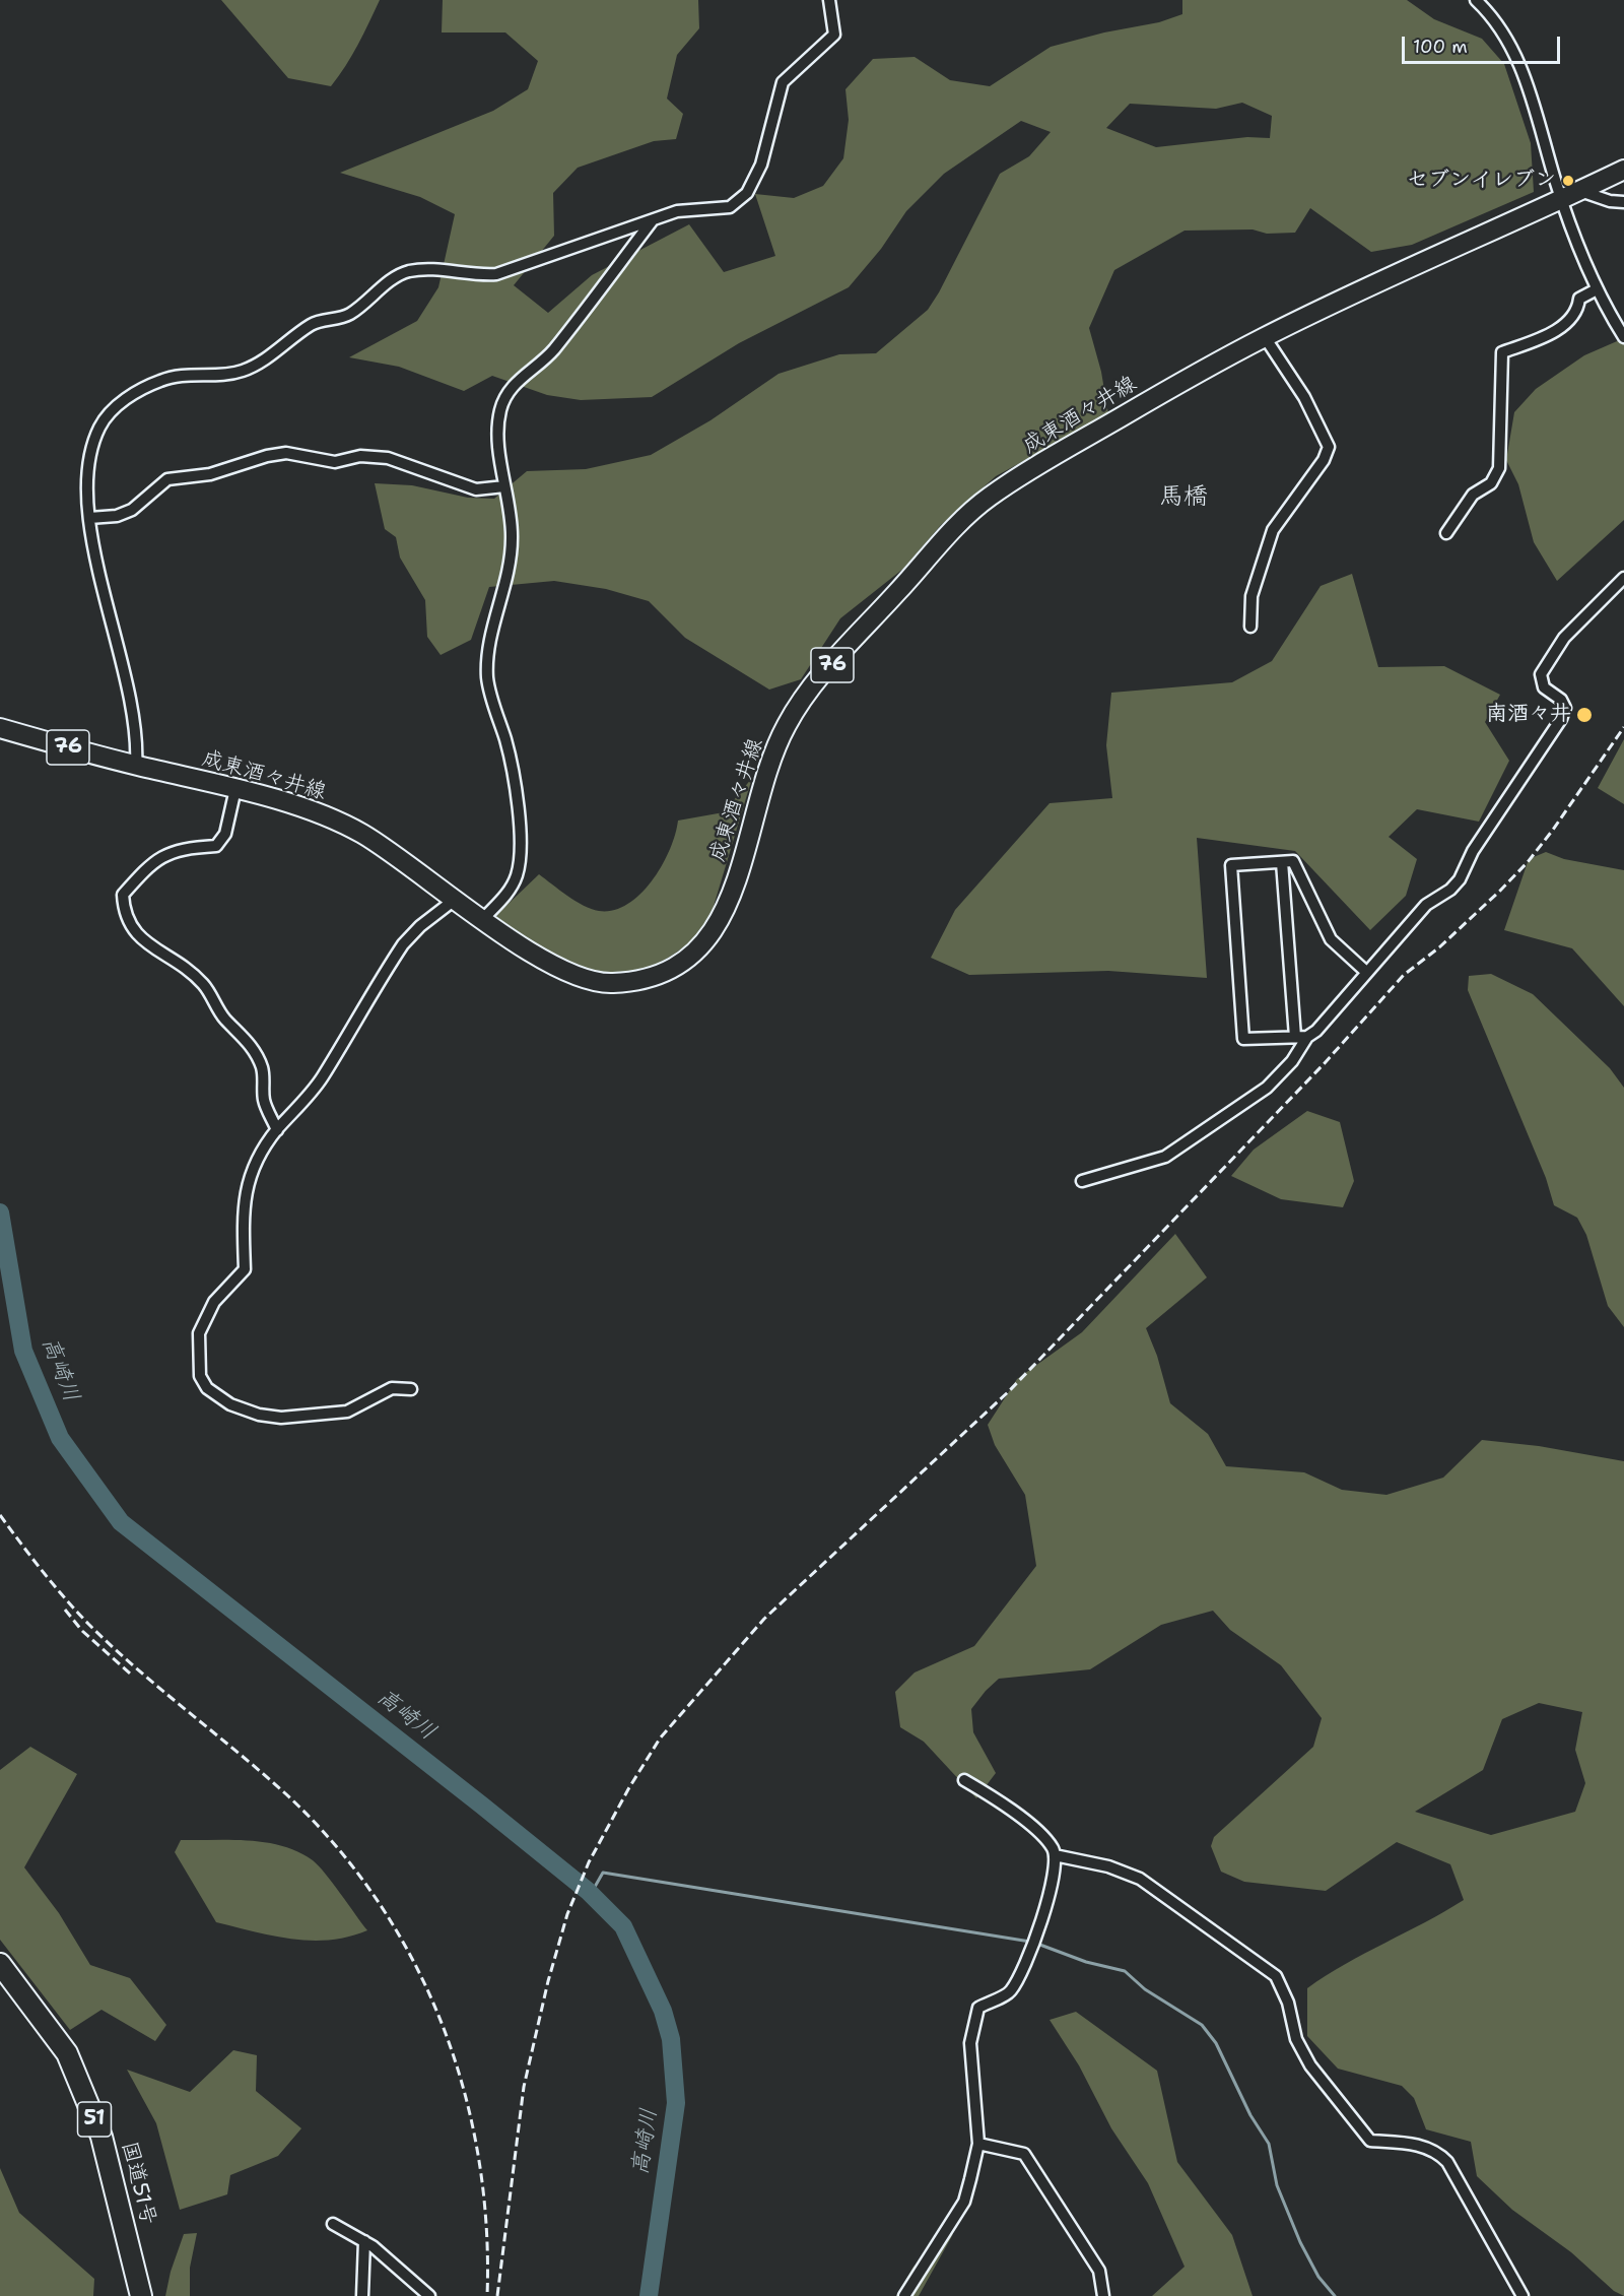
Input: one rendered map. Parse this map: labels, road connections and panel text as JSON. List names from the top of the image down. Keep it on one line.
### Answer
{"streets":{"highway":["51","国道51号"],"main road":["成東酒々井線","76"]},"districts":["馬橋"],"water":["高崎川"],"places":["セブンイレブン","南酒々井"],"scale_bar":"100 m"}
